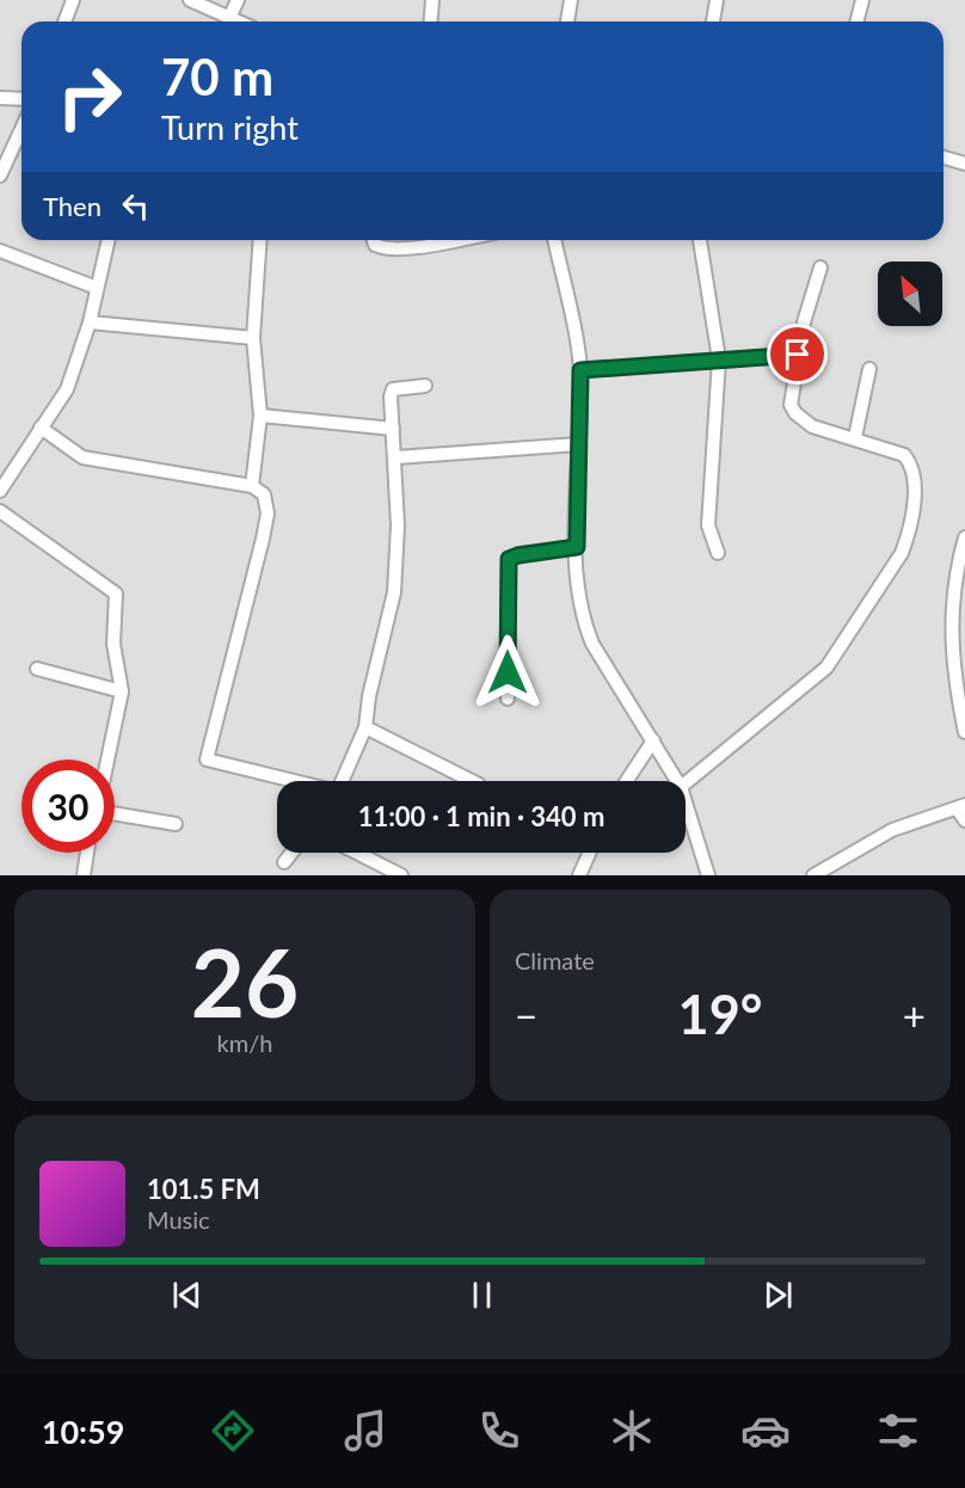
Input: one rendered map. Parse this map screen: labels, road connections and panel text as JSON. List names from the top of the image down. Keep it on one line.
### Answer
{"north":"top left","page":{"turn":["70 m","Turn right"],"then":"Then","limit":"30","trip":"11:00 · 1 min · 340 m","tile":[["26","km/h"],"Climate"],"heat":["−","19°","+"],"song":["101.5 FM","Music"],"tabs":"10:59"}}
